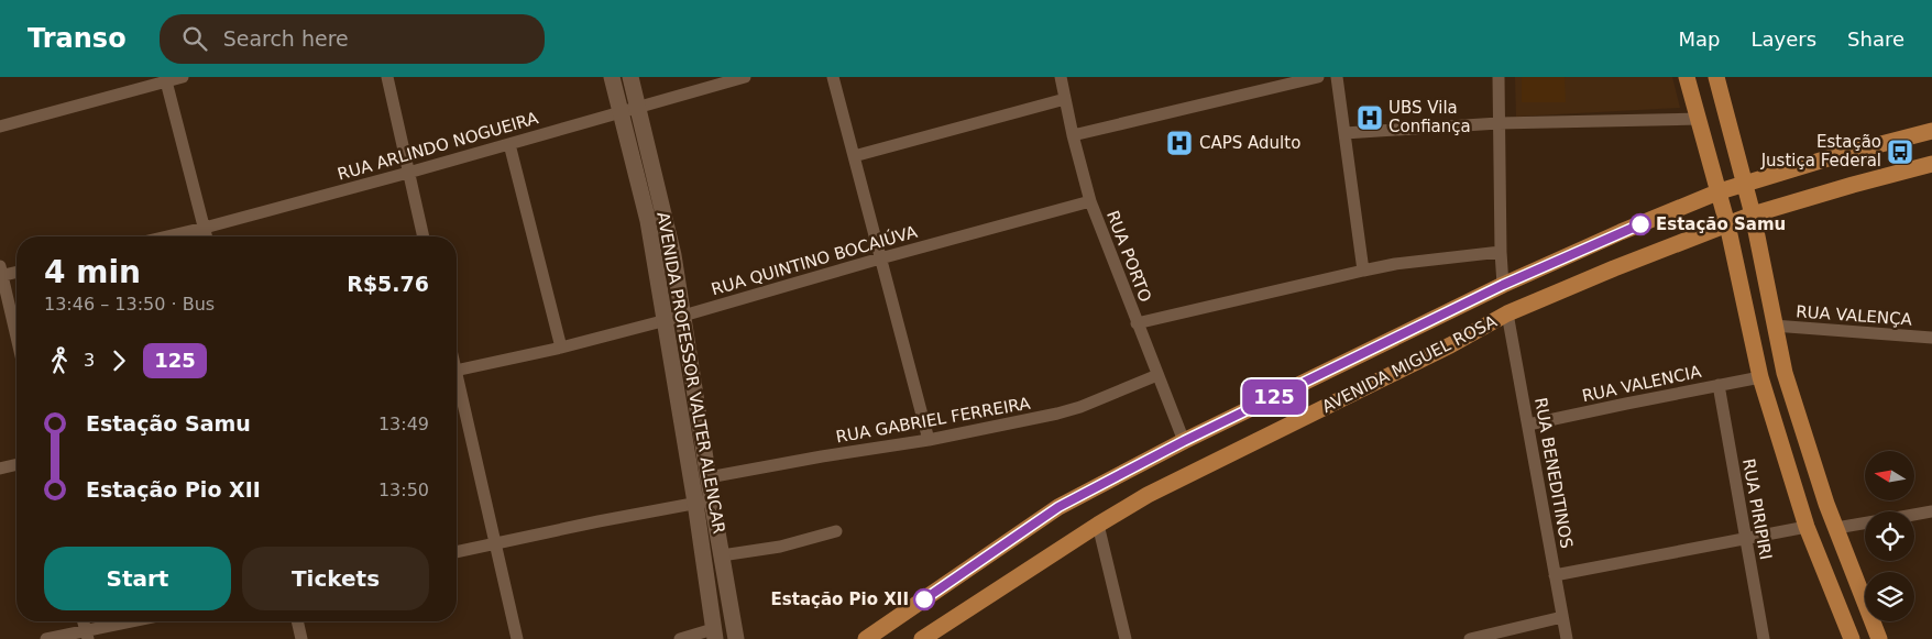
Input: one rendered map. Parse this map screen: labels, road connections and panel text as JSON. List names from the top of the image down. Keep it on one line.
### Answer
{"streets":{"main road":["AVENIDA MIGUEL ROSA","AVENIDA PROFESSOR VALTER ALENCAR"],"street":["RUA ARLINDO NOGUEIRA","RUA PORTO","RUA QUINTINO BOCAIÚVA","RUA VALENÇA","RUA VALENCIA","RUA GABRIEL FERREIRA","RUA BENEDITINOS","RUA PIRIPIRI"]},"crossings":[["RUA ARLINDO NOGUEIRA","AVENIDA PROFESSOR VALTER ALENCAR"],["RUA PORTO","RUA QUINTINO BOCAIÚVA"],["RUA PORTO","AVENIDA MIGUEL ROSA"],["RUA PORTO","RUA GABRIEL FERREIRA"],["RUA QUINTINO BOCAIÚVA","AVENIDA PROFESSOR VALTER ALENCAR"],["AVENIDA MIGUEL ROSA","RUA BENEDITINOS"],["AVENIDA PROFESSOR VALTER ALENCAR","RUA GABRIEL FERREIRA"],["RUA VALENCIA","RUA BENEDITINOS"],["RUA VALENCIA","RUA PIRIPIRI"]],"places":{"hospital":["UBS Vila Confiança","CAPS Adulto"],"bus stop":["Estação Justiça Federal"],"other":["Estação Samu","Estação Pio XII"]},"lines":["bus line 125"],"north":"left","page":{"header":"Transo","search":"Search here","nav":["Map","Layers","Share"],"on_map":"125","heading":["4 min","13:46 – 13:50 · Bus","R$5.76"],"legs":["3","125"],"list":[{"name":"Estação Samu","value":"13:49"},{"name":"Estação Pio XII","value":"13:50"}],"buttons":["Start","Tickets"]}}
